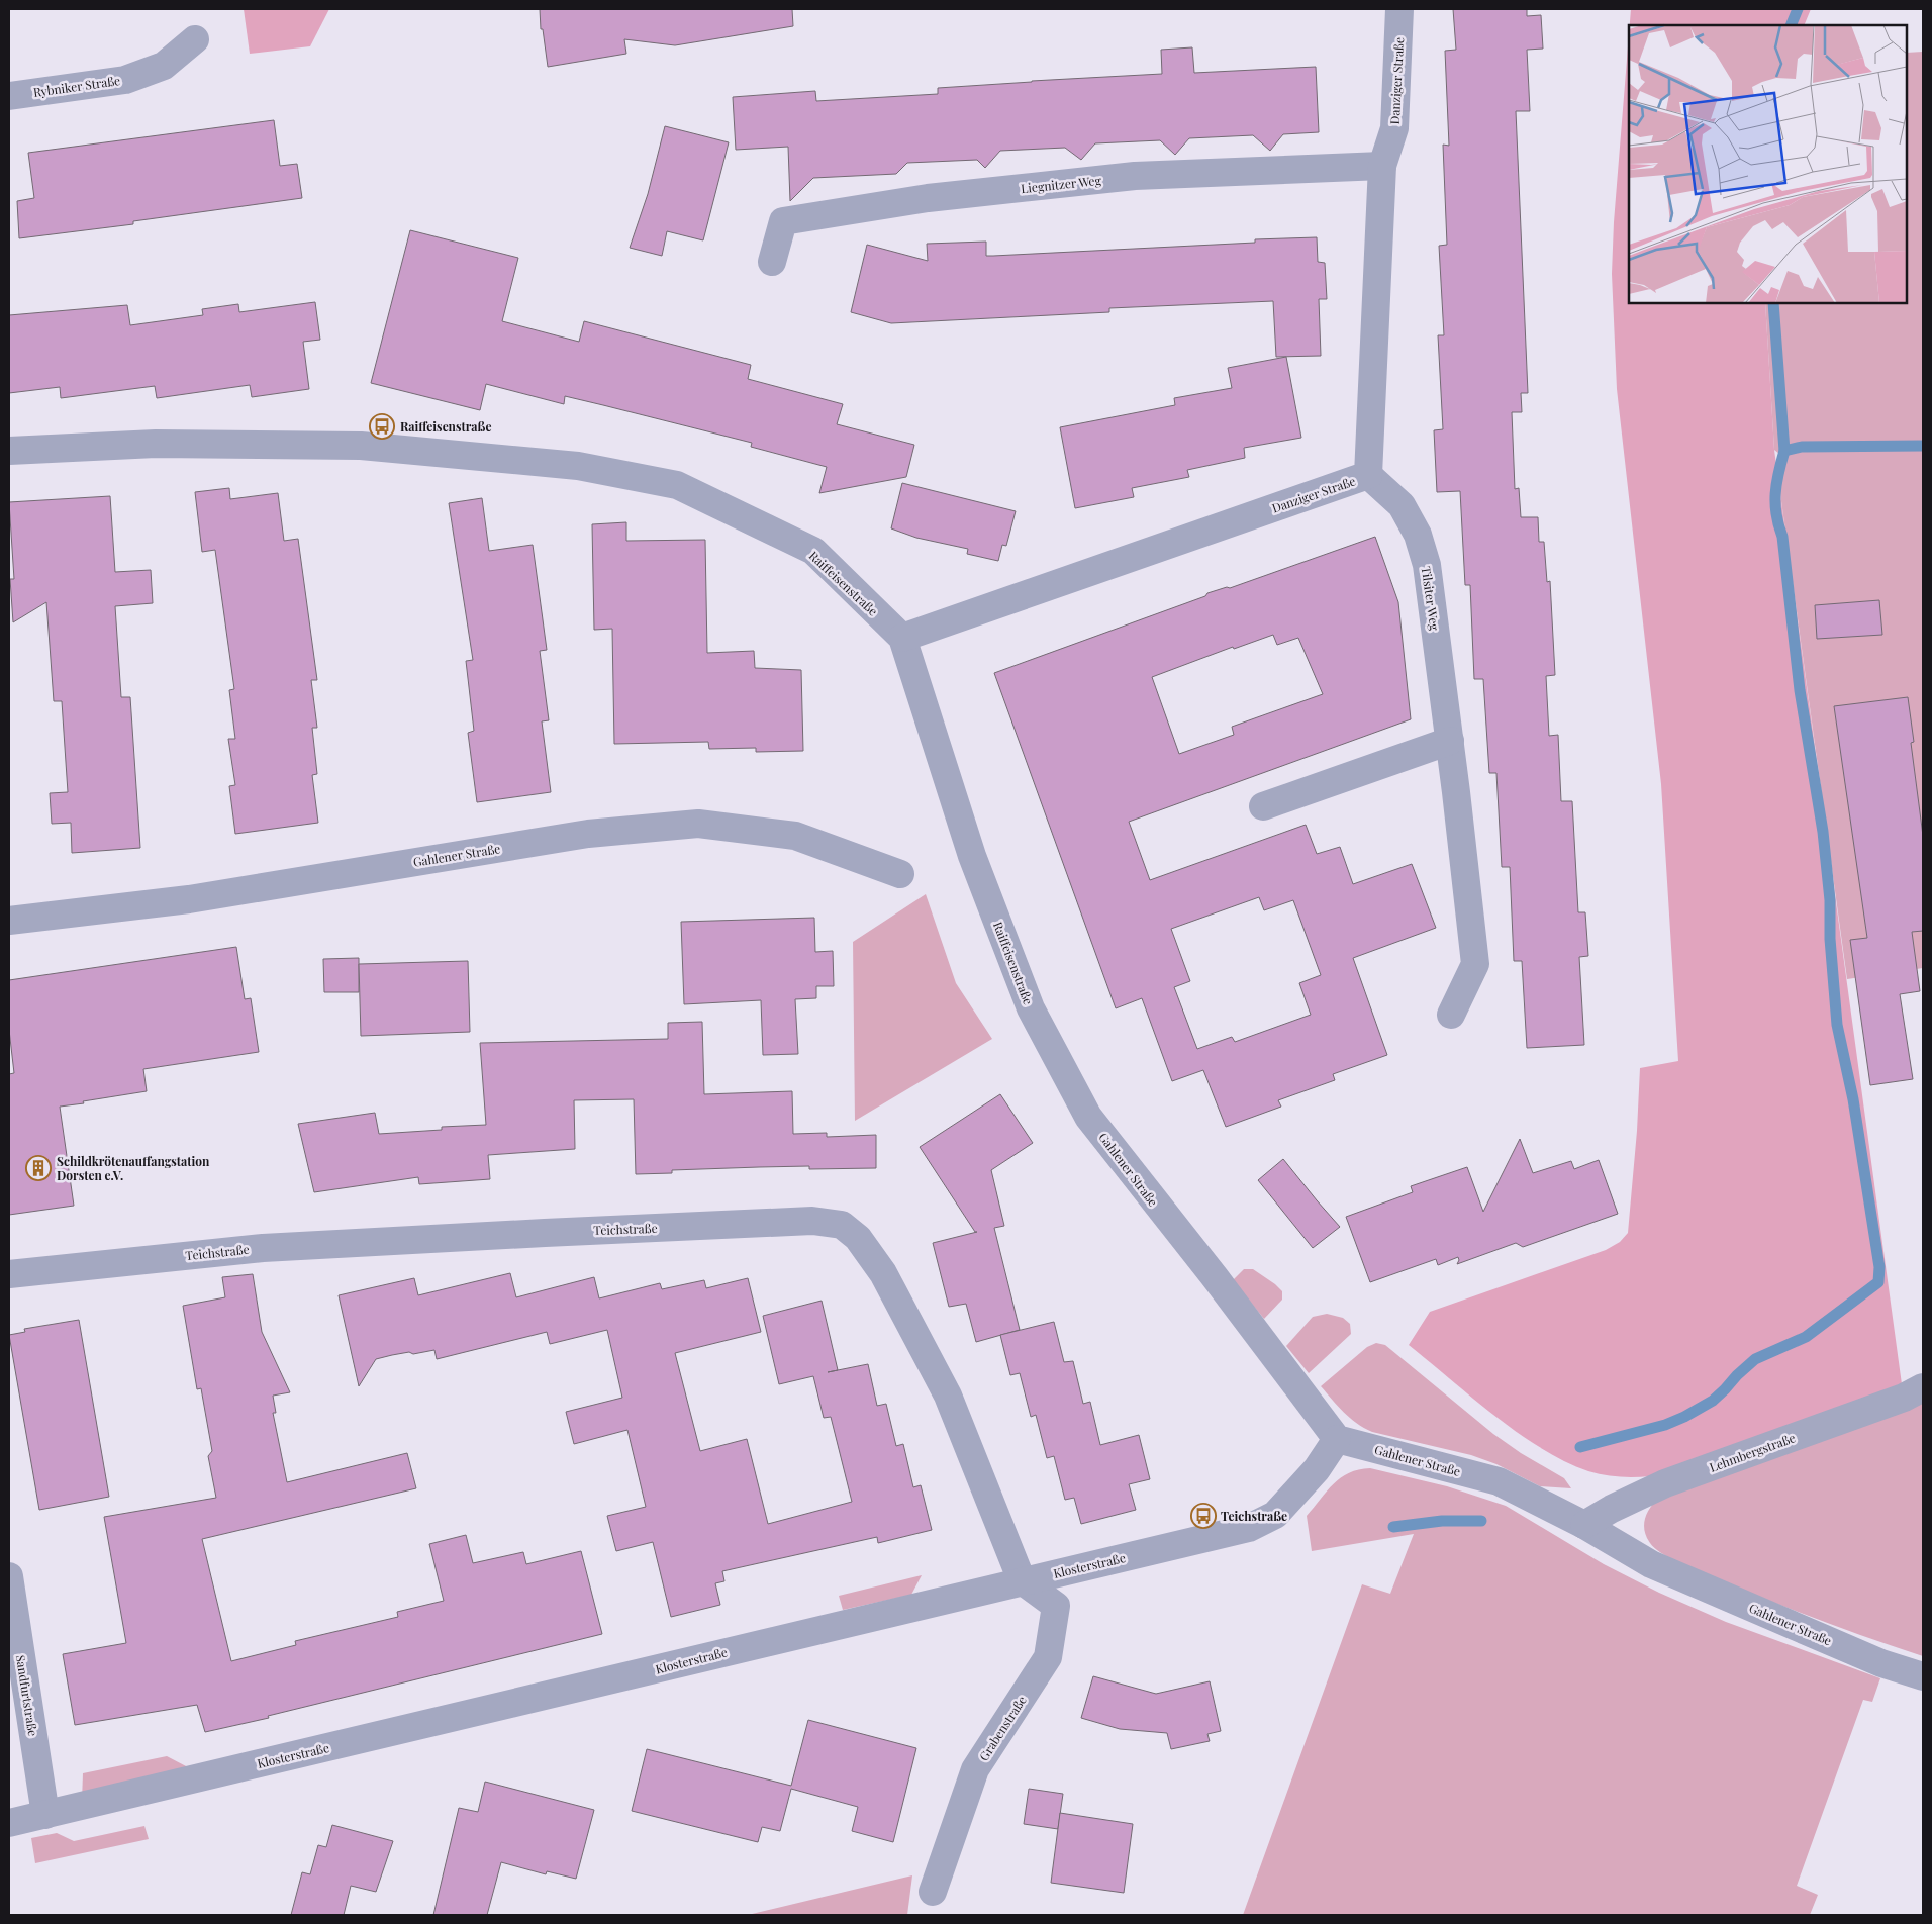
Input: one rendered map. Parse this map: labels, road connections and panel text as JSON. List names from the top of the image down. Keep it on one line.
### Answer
{"streets":{"street":["Danziger Straße","Rybniker Straße","Liegnitzer Weg","Raiffeisenstraße","Tilsiter Weg","Gahlener Straße","Teichstraße","Lehmbergstraße","Klosterstraße","Sandfurtstraße","Grabenstraße"]},"crossings":[["Danziger Straße","Liegnitzer Weg"],["Danziger Straße","Raiffeisenstraße"],["Danziger Straße","Tilsiter Weg"],["Raiffeisenstraße","Gahlener Straße"],["Gahlener Straße","Lehmbergstraße"],["Gahlener Straße","Klosterstraße"],["Teichstraße","Klosterstraße"],["Teichstraße","Grabenstraße"],["Klosterstraße","Sandfurtstraße"],["Klosterstraße","Grabenstraße"]],"places":{"bus stop":["Raiffeisenstraße","Teichstraße"],"building":["Schildkrötenauffangstation Dorsten e.V."]}}
